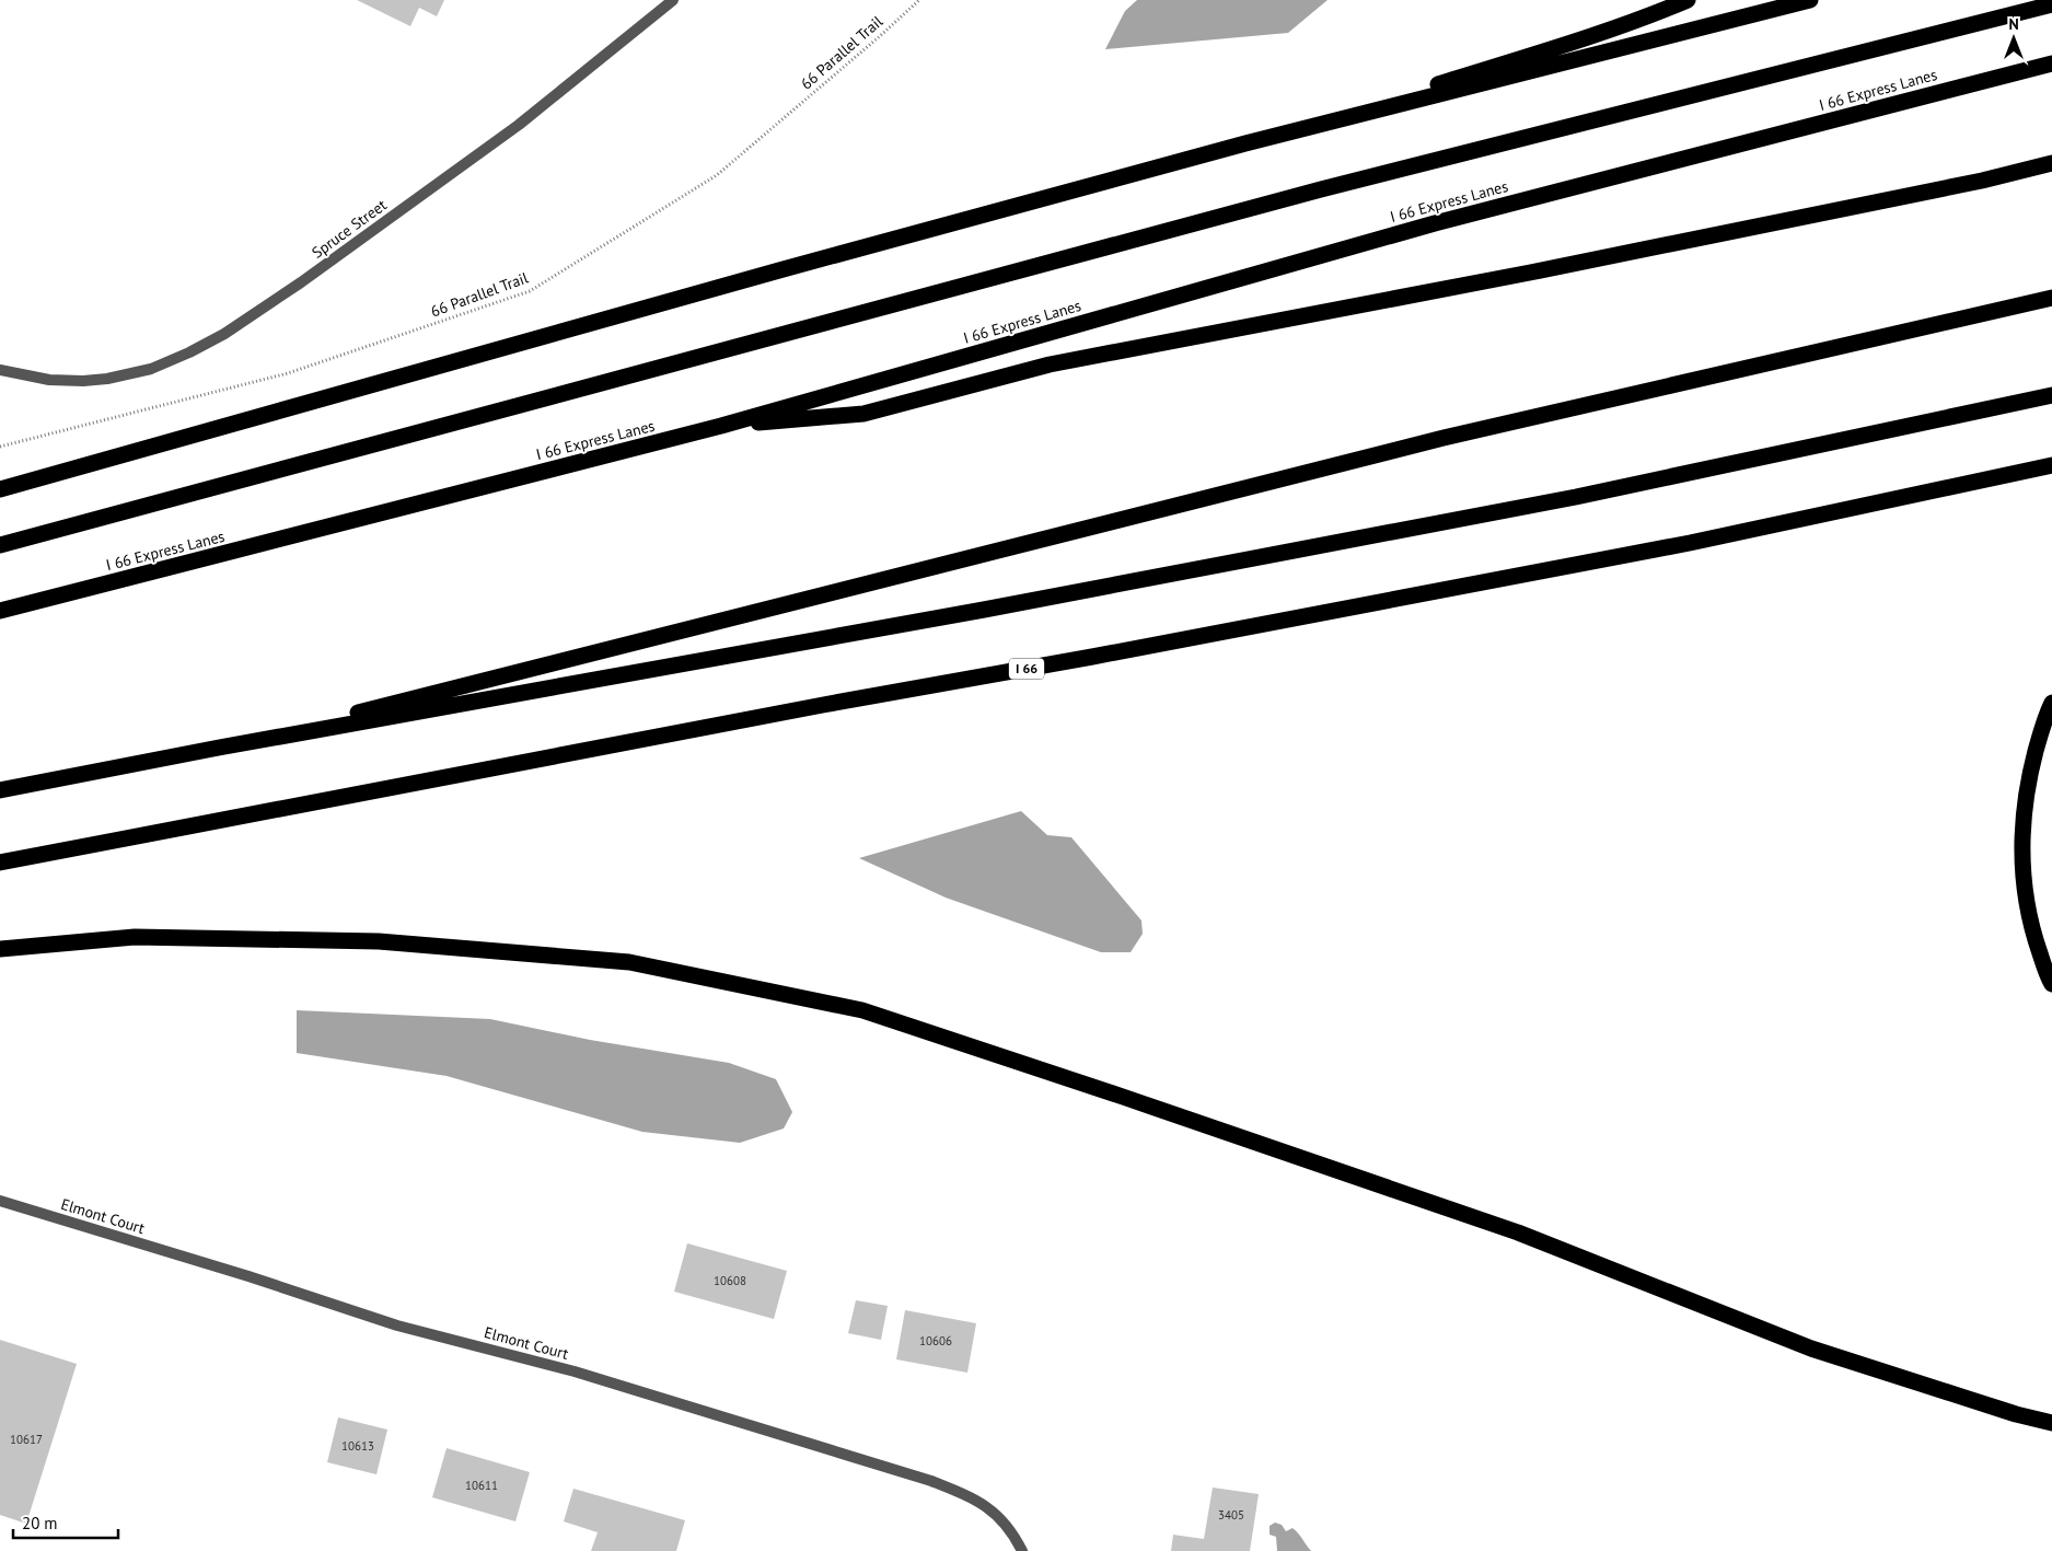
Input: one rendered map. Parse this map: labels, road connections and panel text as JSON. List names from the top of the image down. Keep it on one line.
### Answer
{"streets":{"highway":["I 66 Express Lanes","I 66"],"street":["Spruce Street","Elmont Court"],"path":["66 Parallel Trail"]},"house_numbers":["10608","10606","10617","10613","10611","3405"],"scale_bar":"20 m","north":"top"}
